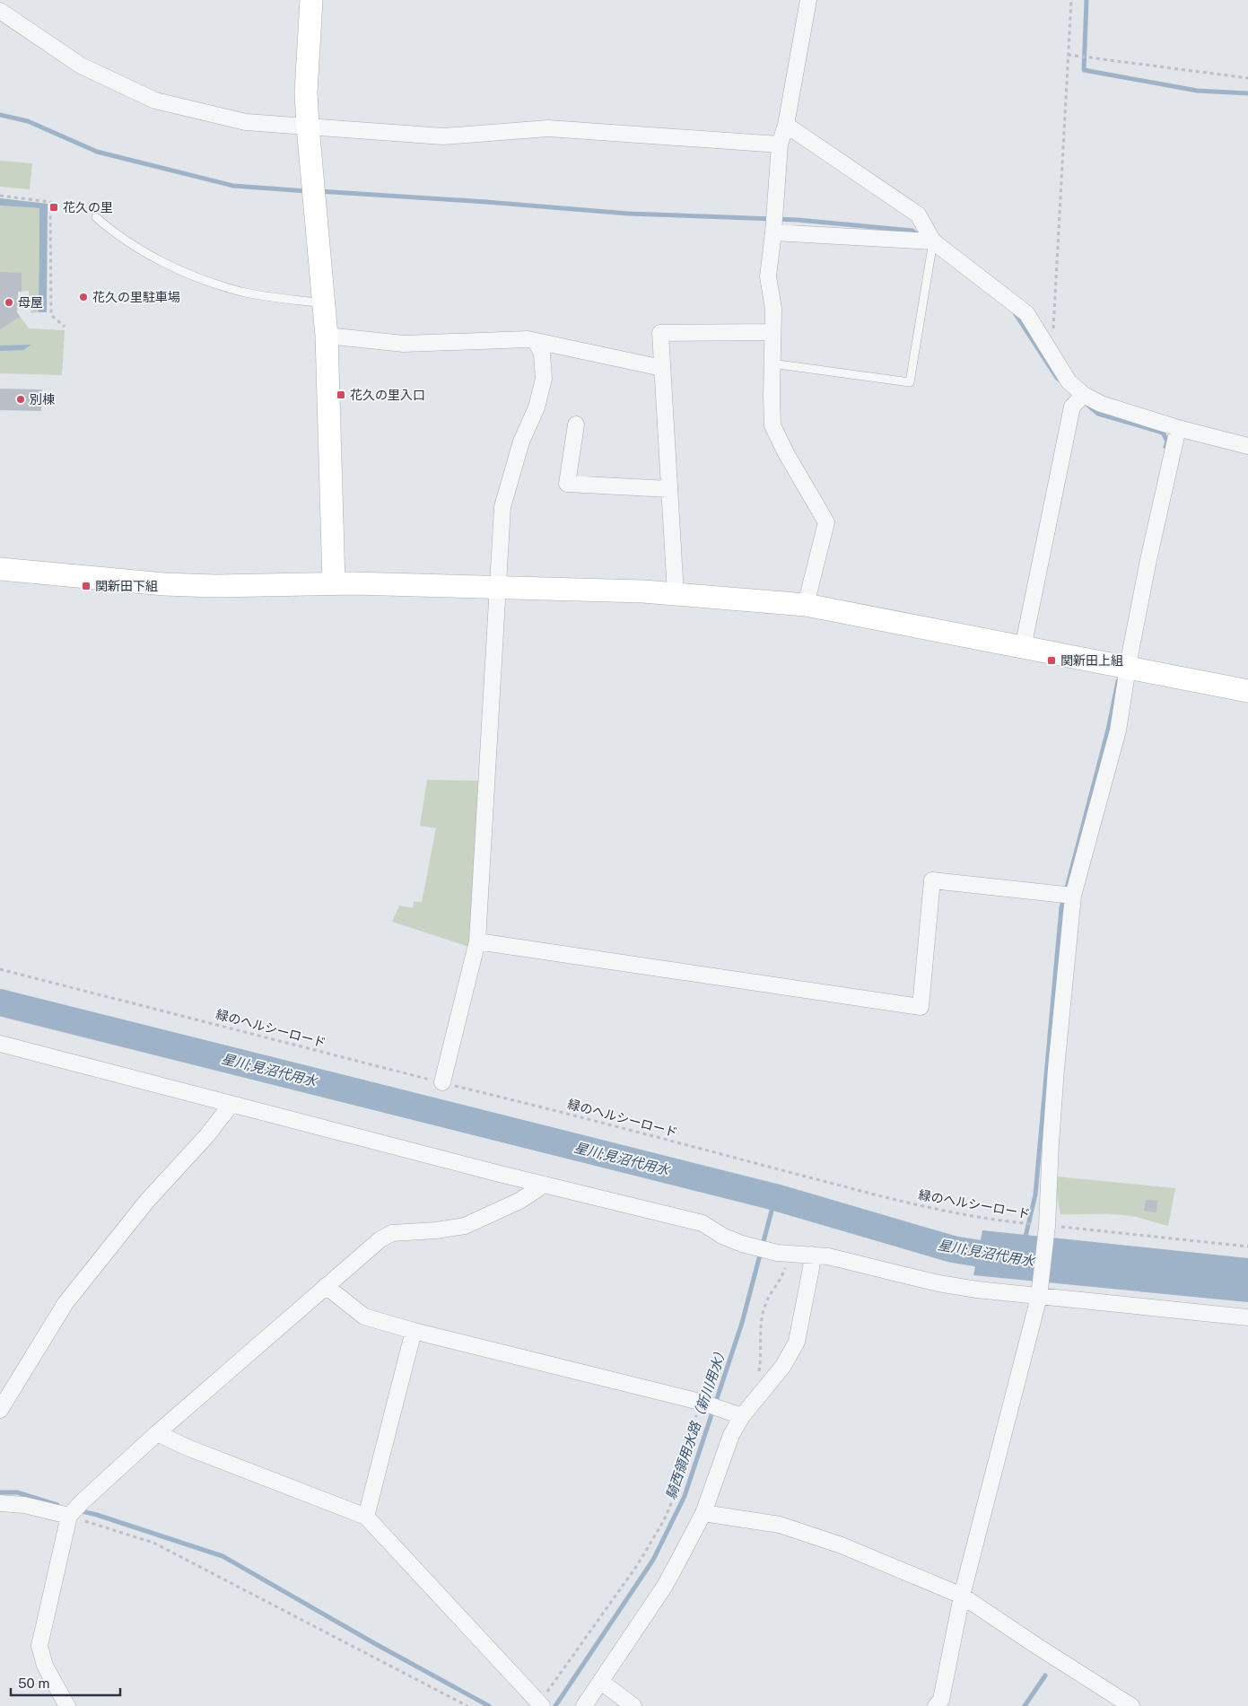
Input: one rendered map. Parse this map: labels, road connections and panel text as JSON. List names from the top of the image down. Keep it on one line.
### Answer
{"streets":{"path":["緑のヘルシーロード"]},"water":["星川;見沼代用水","騎西領用水路（新川用水）"],"places":{"transit":["花久の里","花久の里入口","関新田下組","関新田上組"],"other":["花久の里駐車場","母屋","別棟"]},"scale_bar":"50 m"}
